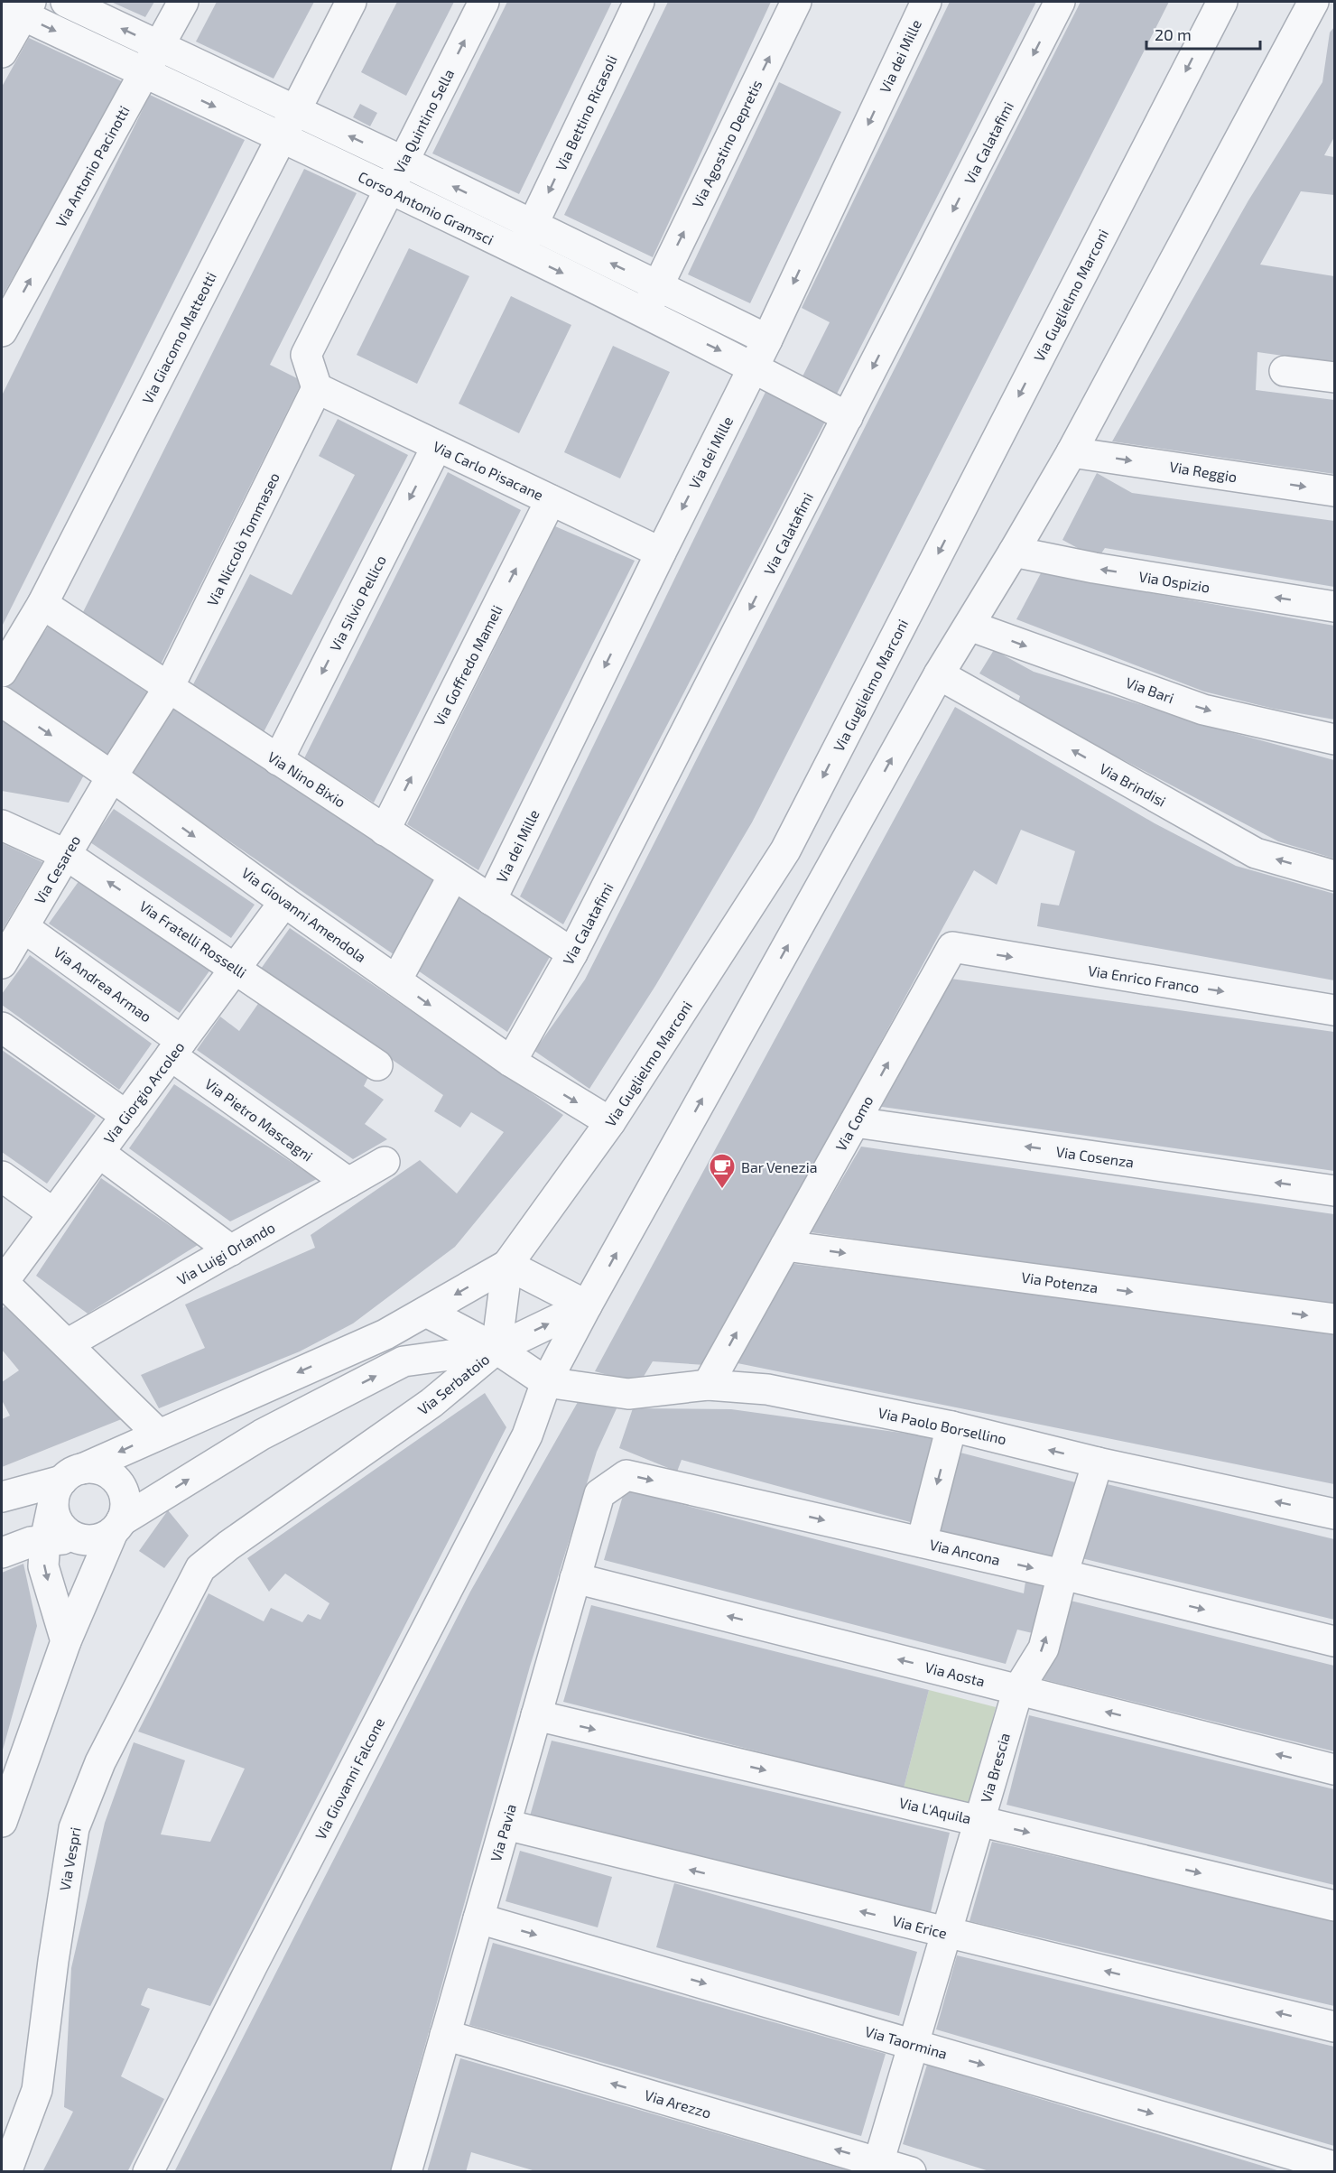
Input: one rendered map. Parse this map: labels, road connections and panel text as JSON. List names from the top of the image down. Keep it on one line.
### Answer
{"streets":{"street":["Via dei Mille","Via Bettino Ricasoli","Via Quintino Sella","Via Calatafimi","Via Agostino Depretis","Via Antonio Pacinotti","Corso Antonio Gramsci","Via Guglielmo Marconi","Via Giacomo Matteotti","Via Carlo Pisacane","Via Reggio","Via Niccolò Tommaseo","Via Ospizio","Via Silvio Pellico","Via Goffredo Mameli","Via Bari","Via Nino Bixio","Via Brindisi","Via Cesareo","Via Giovanni Amendola","Via Fratelli Rosselli","Via Enrico Franco","Via Andrea Armao","Via Giorgio Arcoleo","Via Pietro Mascagni","Via Como","Via Cosenza","Via Luigi Orlando","Via Potenza","Via Serbatoio","Via Paolo Borsellino","Via Ancona","Via Aosta","Via Brescia","Via Giovanni Falcone","Via L'Aquila","Via Pavia","Via Vespri","Via Erice","Via Taormina","Via Arezzo"]},"crossings":[["Via dei Mille","Corso Antonio Gramsci"],["Via dei Mille","Via Carlo Pisacane"],["Via dei Mille","Via Nino Bixio"],["Via Bettino Ricasoli","Corso Antonio Gramsci"],["Via Quintino Sella","Corso Antonio Gramsci"],["Via Quintino Sella","Via Carlo Pisacane"],["Via Quintino Sella","Via Niccolò Tommaseo"],["Via Calatafimi","Corso Antonio Gramsci"],["Via Calatafimi","Via Nino Bixio"],["Via Calatafimi","Via Giovanni Amendola"],["Via Agostino Depretis","Corso Antonio Gramsci"],["Via Antonio Pacinotti","Corso Antonio Gramsci"],["Corso Antonio Gramsci","Via Giacomo Matteotti"],["Via Guglielmo Marconi","Via Giovanni Amendola"],["Via Guglielmo Marconi","Via Serbatoio"],["Via Giacomo Matteotti","Via Nino Bixio"],["Via Carlo Pisacane","Via Niccolò Tommaseo"],["Via Carlo Pisacane","Via Silvio Pellico"],["Via Carlo Pisacane","Via Goffredo Mameli"],["Via Niccolò Tommaseo","Via Nino Bixio"],["Via Niccolò Tommaseo","Via Cesareo"],["Via Niccolò Tommaseo","Via Giovanni Amendola"],["Via Silvio Pellico","Via Nino Bixio"],["Via Goffredo Mameli","Via Nino Bixio"],["Via Cesareo","Via Giovanni Amendola"],["Via Cesareo","Via Fratelli Rosselli"],["Via Cesareo","Via Andrea Armao"],["Via Giovanni Amendola","Via Giorgio Arcoleo"],["Via Fratelli Rosselli","Via Giorgio Arcoleo"],["Via Enrico Franco","Via Como"],["Via Andrea Armao","Via Giorgio Arcoleo"],["Via Andrea Armao","Via Pietro Mascagni"],["Via Giorgio Arcoleo","Via Pietro Mascagni"],["Via Pietro Mascagni","Via Luigi Orlando"],["Via Como","Via Cosenza"],["Via Como","Via Potenza"],["Via Como","Via Paolo Borsellino"],["Via Serbatoio","Via Vespri"],["Via Paolo Borsellino","Via Brescia"],["Via Paolo Borsellino","Via Giovanni Falcone"],["Via Ancona","Via Brescia"],["Via Ancona","Via Pavia"],["Via Aosta","Via Brescia"],["Via Aosta","Via Pavia"],["Via Brescia","Via L'Aquila"],["Via Brescia","Via Erice"],["Via Brescia","Via Taormina"],["Via Brescia","Via Arezzo"],["Via L'Aquila","Via Pavia"],["Via Pavia","Via Erice"],["Via Pavia","Via Taormina"],["Via Pavia","Via Arezzo"]],"one_way":["Via dei Mille","Via Bettino Ricasoli","Via Quintino Sella","Via Agostino Depretis","Via Antonio Pacinotti","Via Reggio","Via Ospizio","Via Silvio Pellico","Via Goffredo Mameli","Via Bari","Via Brindisi","Via Enrico Franco","Via Cosenza","Via Potenza","Via Paolo Borsellino","Via Ancona","Via Aosta","Via L'Aquila","Via Erice","Via Taormina","Via Arezzo"],"places":{"cafe":["Bar Venezia"]},"scale_bar":"20 m"}
